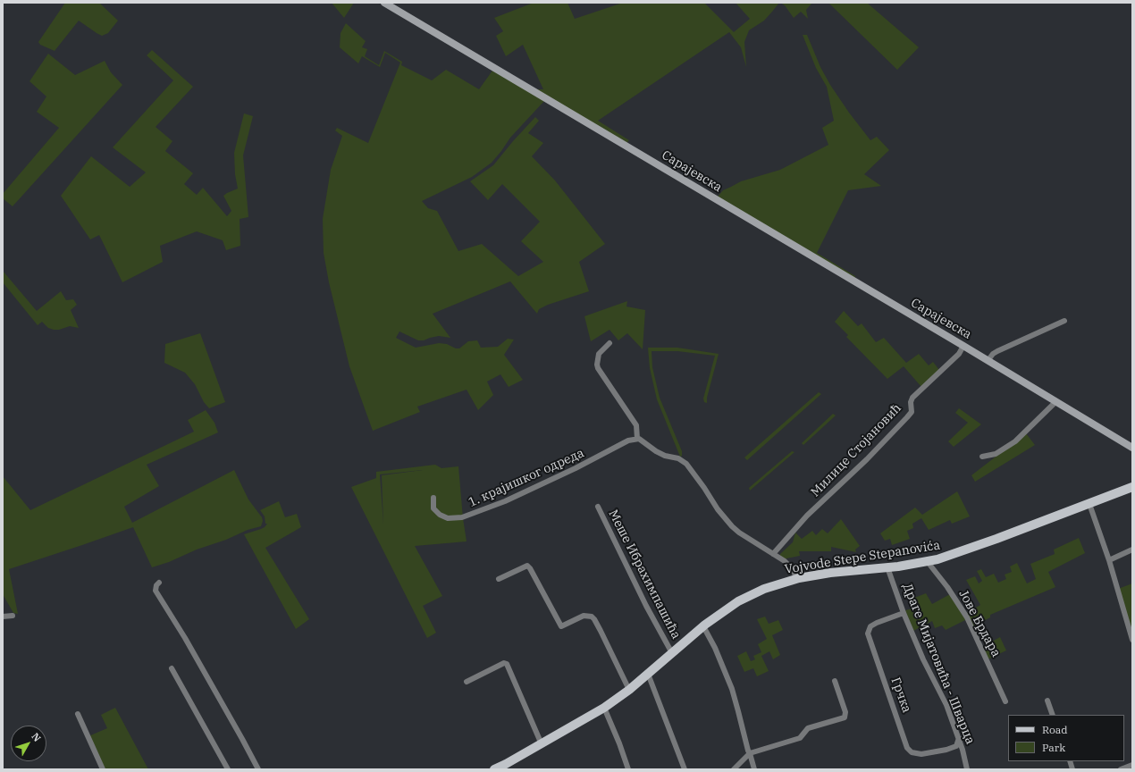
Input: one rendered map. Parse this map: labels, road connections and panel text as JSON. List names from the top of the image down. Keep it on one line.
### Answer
{"streets":{"main road":["Сарајевска","Vojvode Stepe Stepanovića"],"street":["Милице Стојановић","1. крајишког одреда","Меше Ибрахимпашића","Јове Брдара","Драге Мијатовића - Шварца","Грчка"]},"crossings":[["Сарајевска","Милице Стојановић"],["Vojvode Stepe Stepanovića","Меше Ибрахимпашића"],["Vojvode Stepe Stepanovića","Јове Брдара"],["Vojvode Stepe Stepanovića","Драге Мијатовића - Шварца"],["Драге Мијатовића - Шварца","Грчка"]],"legend":["Road","Park"],"north":"top right"}
